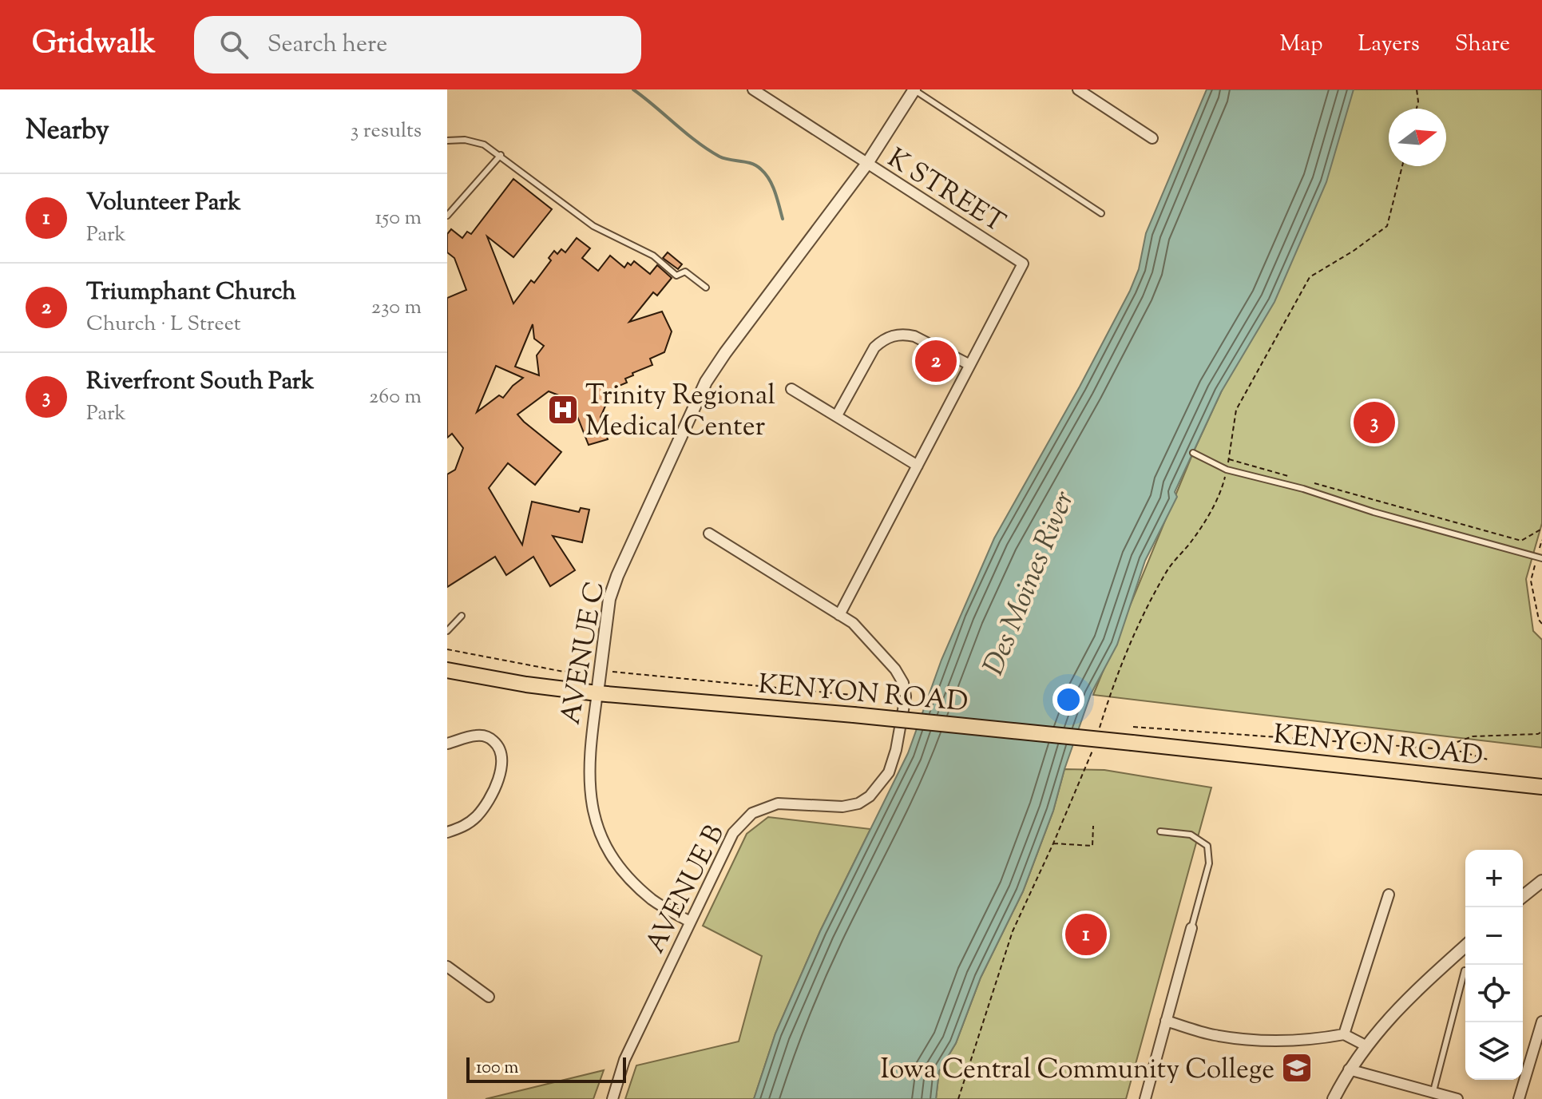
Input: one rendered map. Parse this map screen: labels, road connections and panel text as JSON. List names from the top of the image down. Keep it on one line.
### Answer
{"streets":{"main road":["KENYON ROAD"],"street":["K STREET","AVENUE C","AVENUE B"]},"crossings":[["K STREET","AVENUE C"],["AVENUE C","KENYON ROAD"],["AVENUE C","AVENUE B"]],"water":["Des Moines River"],"places":{"hospital":["Trinity Regional Medical Center"],"school or university":["Iowa Central Community College"]},"scale_bar":"100 m","north":"right","page":{"header":"Gridwalk","search":"Search here","nav":["Map","Layers","Share"],"heading":["Nearby","3 results"],"list":[{"mark":"1","name":"Volunteer Park","note":"Park","value":"150 m"},{"mark":"2","name":"Triumphant Church","note":"Church · L Street","value":"230 m"},{"mark":"3","name":"Riverfront South Park","note":"Park","value":"260 m"}],"pins":["2","3","1"],"map_buttons":["+","−"],"scale":"100 m"}}
